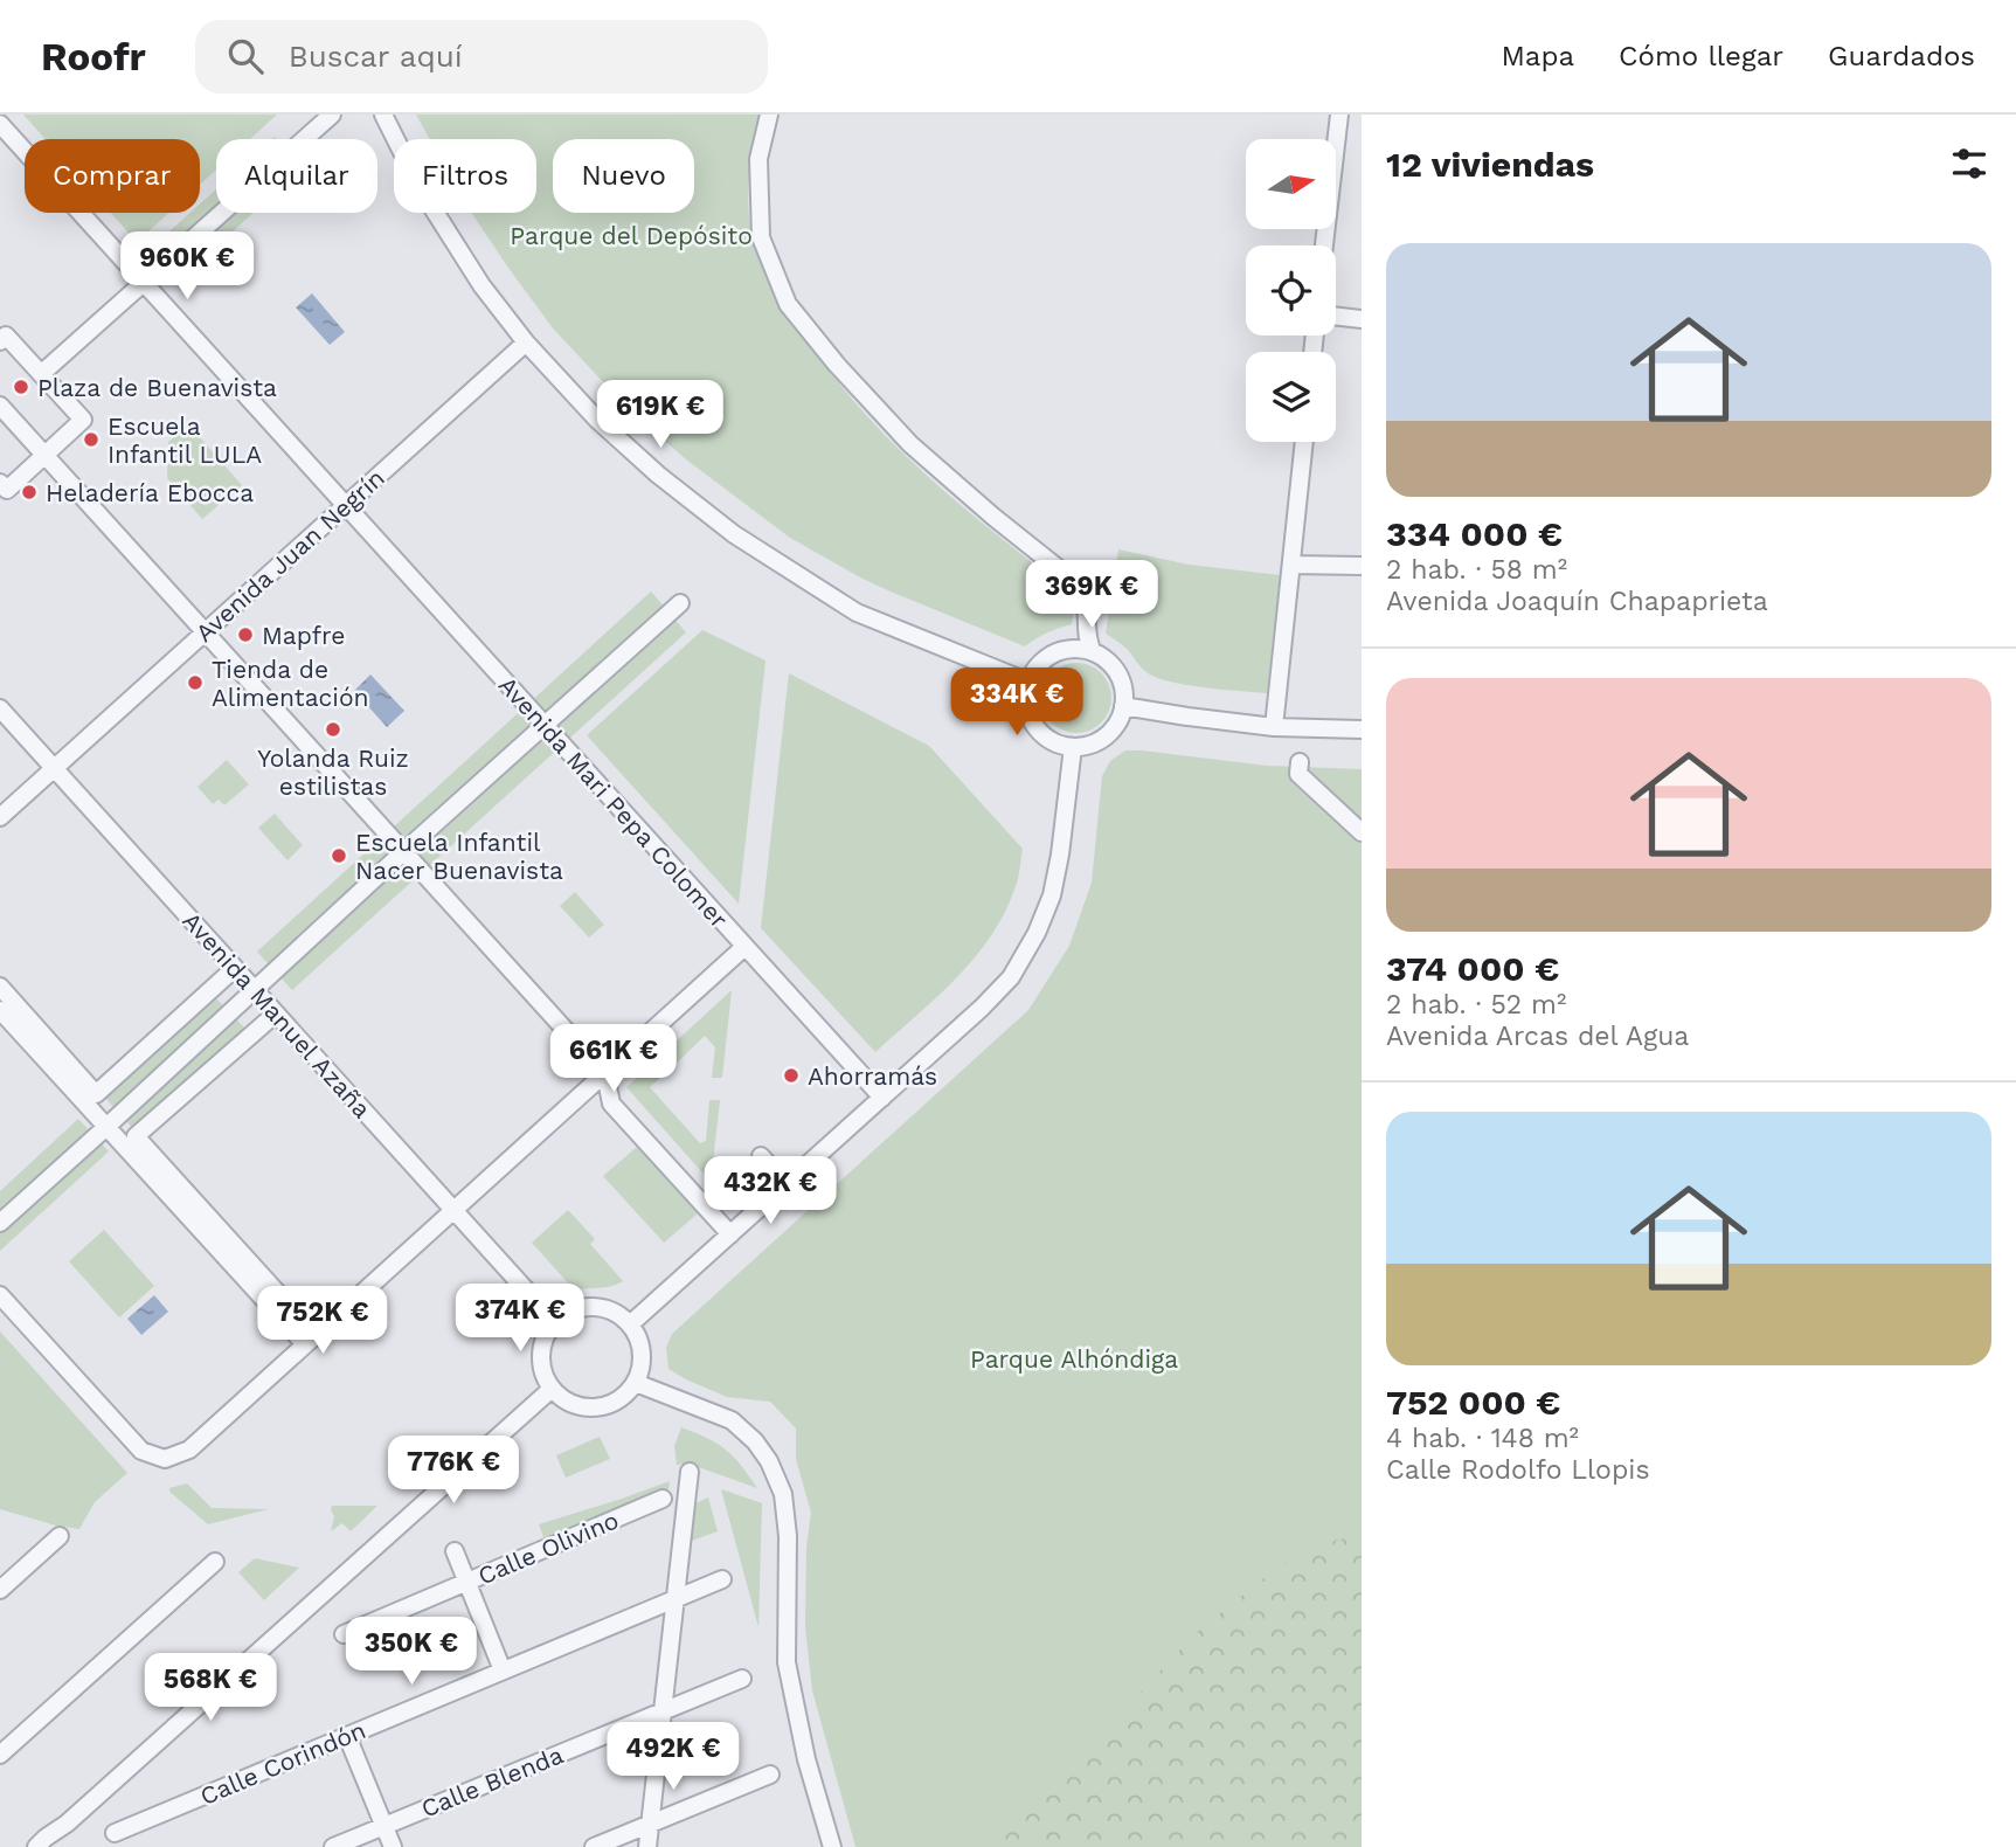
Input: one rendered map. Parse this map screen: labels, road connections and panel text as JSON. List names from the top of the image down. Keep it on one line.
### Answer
{"streets":{"street":["Avenida Juan Negrín","Avenida Mari Pepa Colomer","Avenida Manuel Azaña","Calle Olivino","Calle Corindón","Calle Blenda"]},"crossings":[["Avenida Juan Negrín","Avenida Mari Pepa Colomer"],["Avenida Juan Negrín","Avenida Manuel Azaña"]],"parks":["Parque del Depósito","Parque Alhóndiga"],"places":["Plaza de Buenavista","Escuela Infantil LULA","Heladería Ebocca","Mapfre","Tienda de Alimentación","Yolanda Ruiz estilistas","Escuela Infantil Nacer Buenavista","Ahorramás"],"north":"right","page":{"header":"Roofr","search":"Buscar aquí","nav":["Mapa","Cómo llegar","Guardados"],"heading":"12 viviendas","chip":["Comprar","Alquilar","Filtros","Nuevo"],"list":[{"name":"334 000 €","note":"2 hab. · 58 m² · Avenida Joaquín Chapaprieta"},{"name":"374 000 €","note":"2 hab. · 52 m² · Avenida Arcas del Agua"},{"name":"752 000 €","note":"4 hab. · 148 m² · Calle Rodolfo Llopis"}],"price":["960K €","619K €","369K €","334K €","661K €","432K €","374K €","752K €","776K €","350K €","568K €","492K €"]}}
